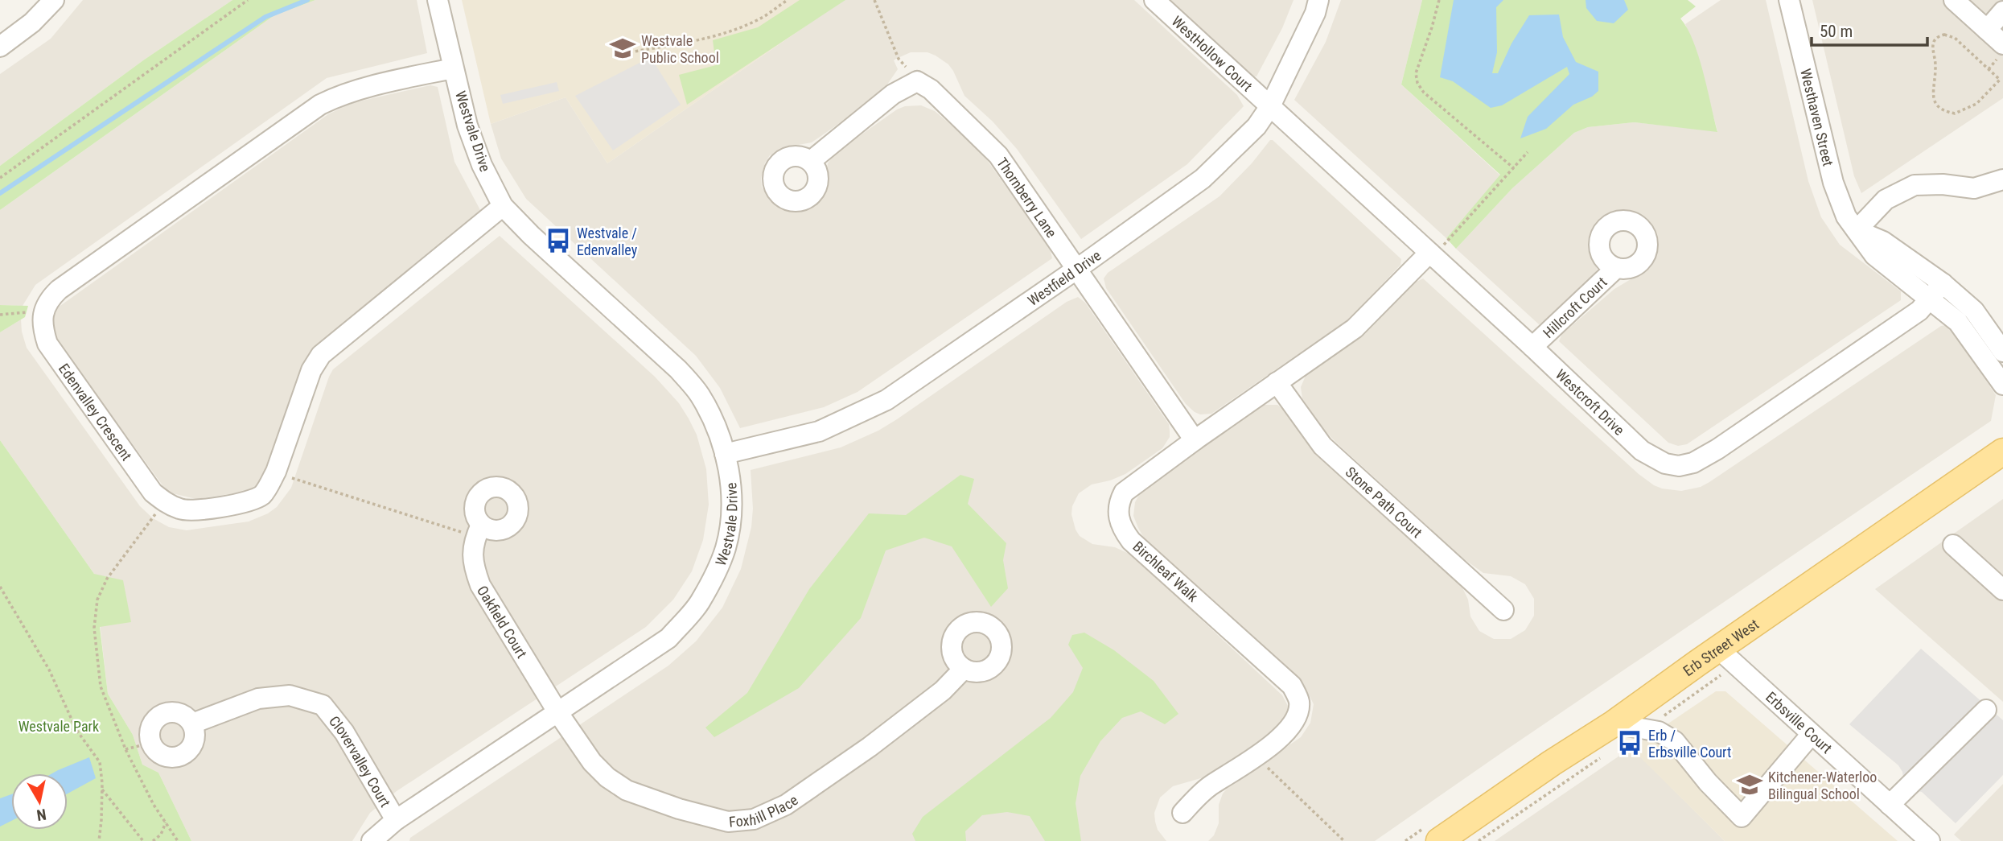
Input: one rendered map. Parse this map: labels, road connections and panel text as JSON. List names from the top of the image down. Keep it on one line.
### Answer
{"streets":{"main road":["Erb Street West"],"street":["WestHollow Court","Westhaven Street","Westvale Drive","Thornberry Lane","Westfield Drive","Hillcroft Court","Westcroft Drive","Edenvalley Crescent","Stone Path Court","Birchleaf Walk","Oakfield Court","Erbsville Court","Clovervalley Court","Foxhill Place"]},"crossings":[["WestHollow Court","Westfield Drive"],["WestHollow Court","Westcroft Drive"],["Westhaven Street","Westcroft Drive"],["Westvale Drive","Westfield Drive"],["Westvale Drive","Oakfield Court"],["Westvale Drive","Clovervalley Court"],["Westvale Drive","Foxhill Place"],["Thornberry Lane","Westfield Drive"],["Thornberry Lane","Birchleaf Walk"],["Westfield Drive","Westcroft Drive"],["Hillcroft Court","Westcroft Drive"],["Westcroft Drive","Birchleaf Walk"],["Stone Path Court","Birchleaf Walk"],["Oakfield Court","Foxhill Place"],["Erb Street West","Erbsville Court"]],"parks":["Westvale Park"],"places":{"school or university":["Westvale Public School","Kitchener-Waterloo Bilingual School"],"bus stop":["Westvale / Edenvalley","Erb / Erbsville Court"]},"scale_bar":"50 m","north":"bottom"}
